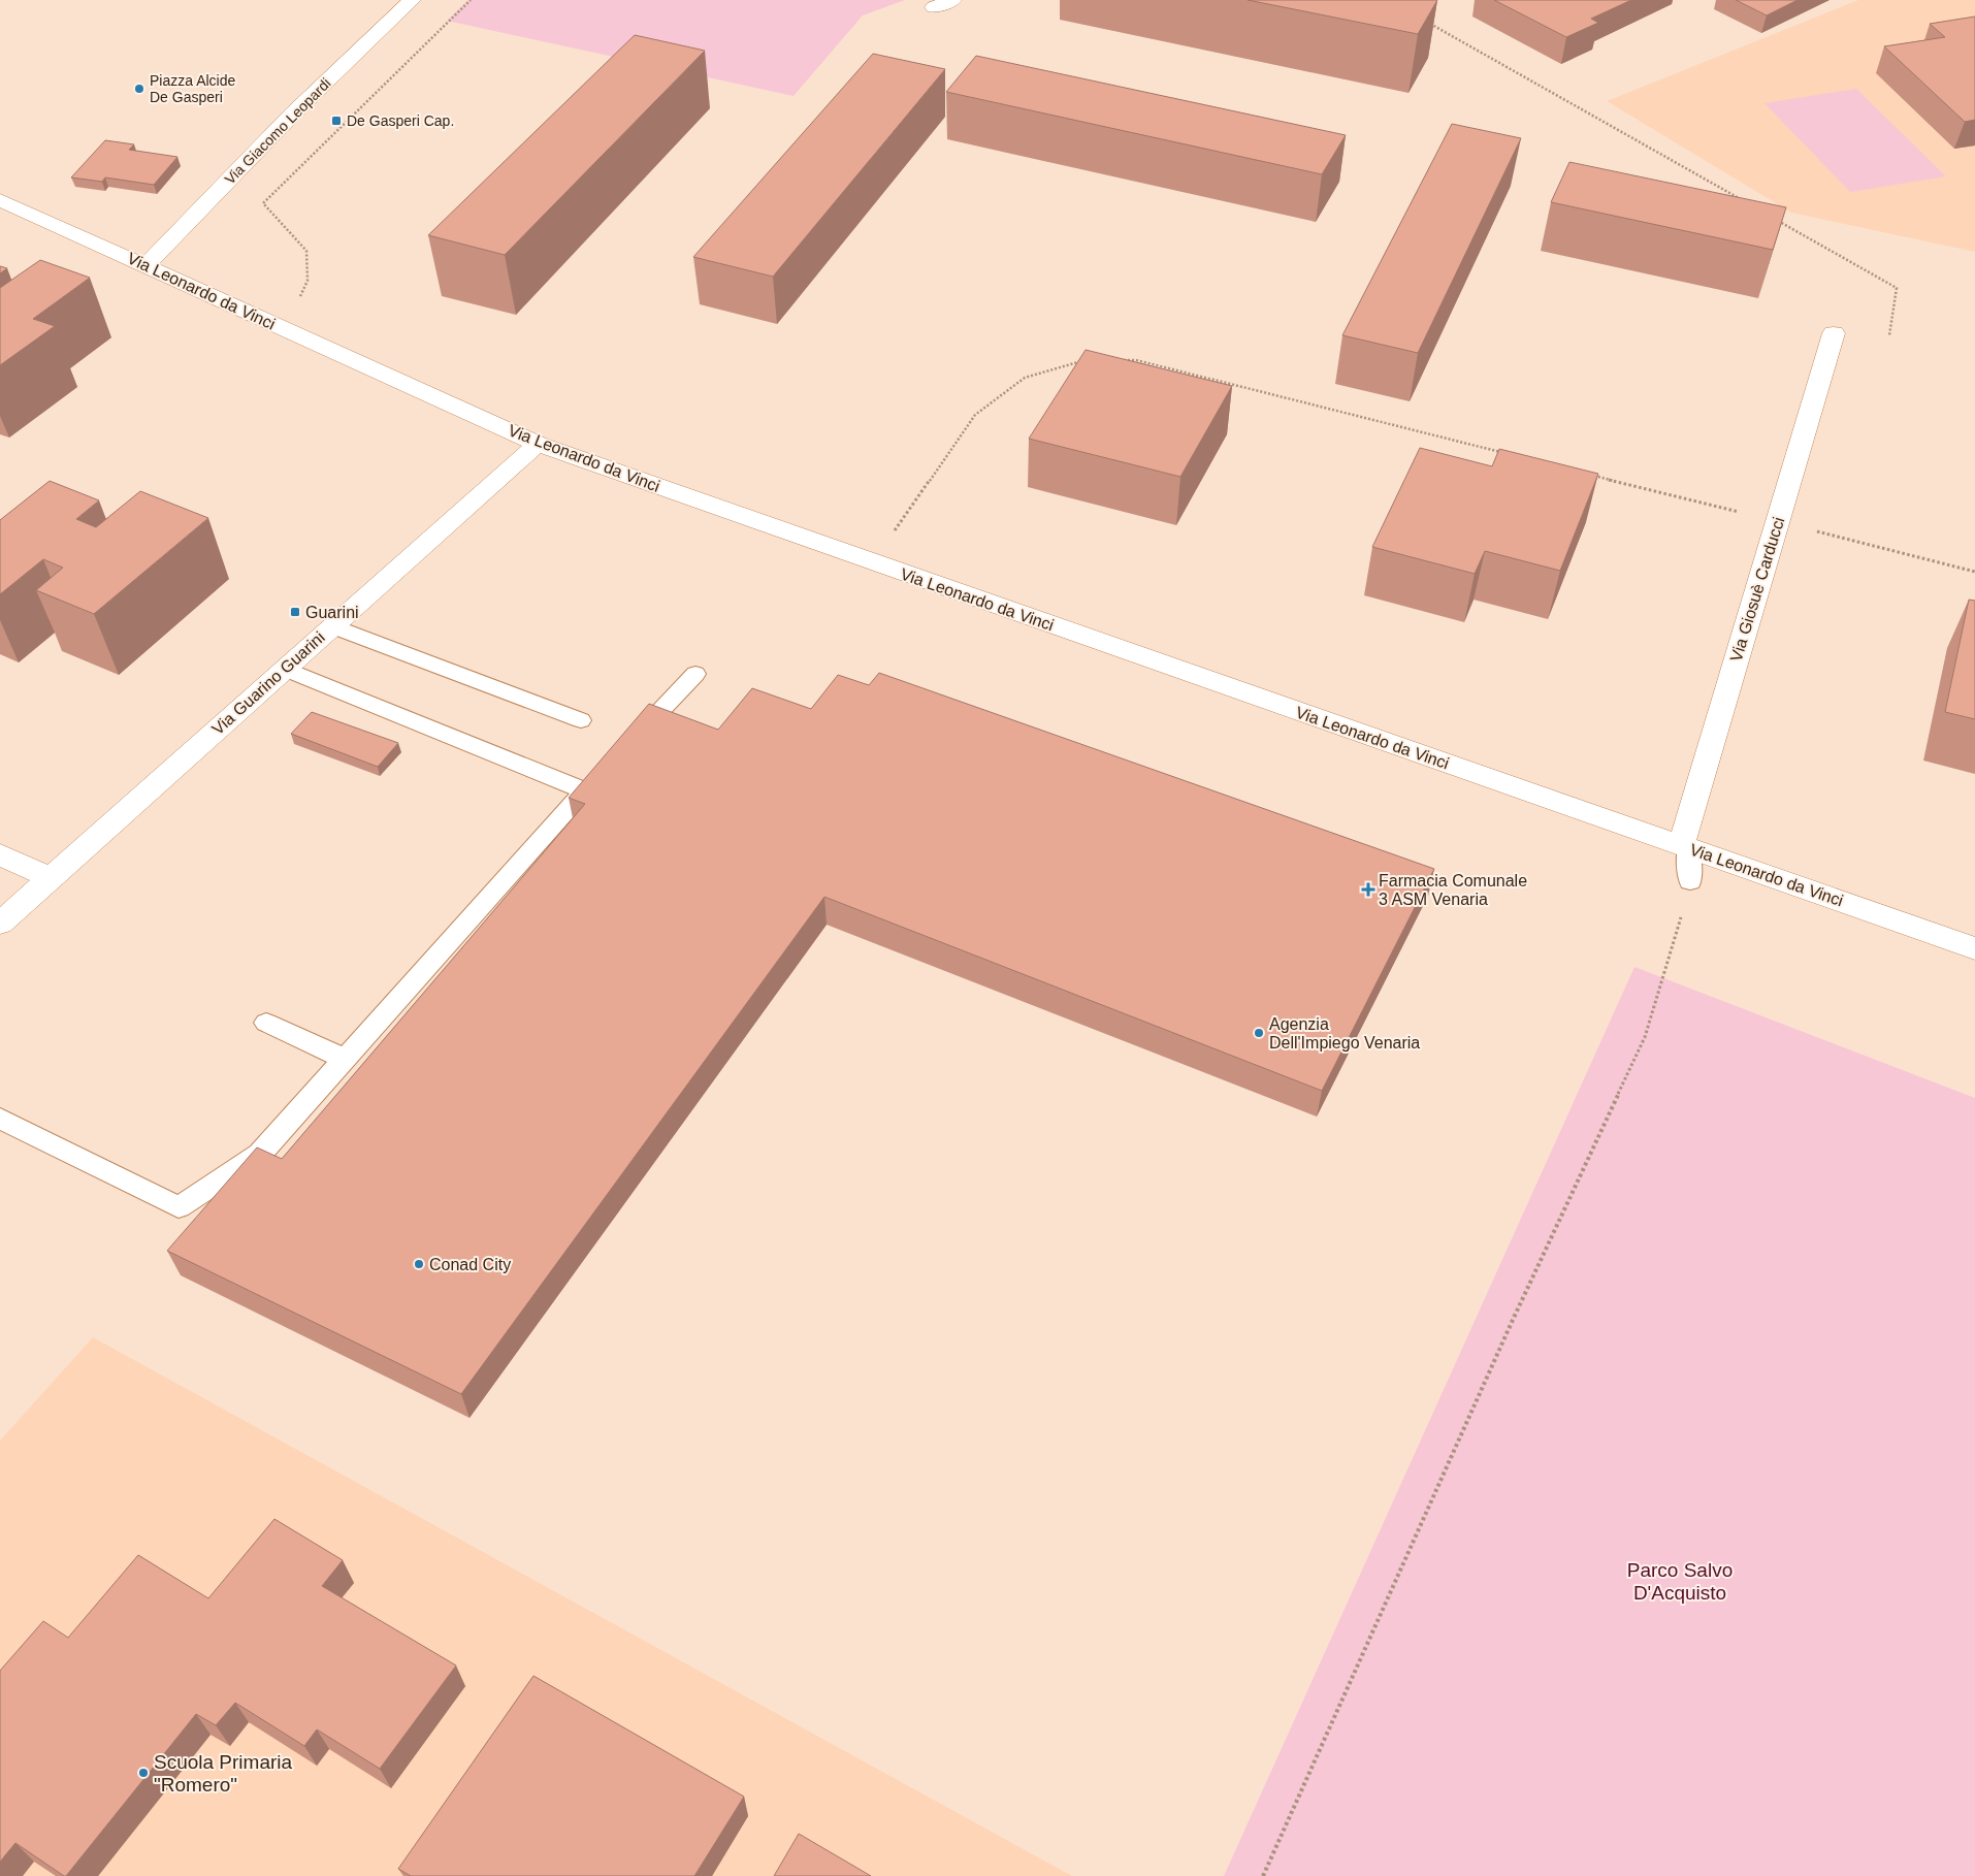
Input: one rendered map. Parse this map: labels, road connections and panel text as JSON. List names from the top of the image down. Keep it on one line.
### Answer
{"streets":{"street":["Via Giacomo Leopardi","Via Leonardo da Vinci","Via Giosuè Carducci","Via Guarino Guarini"]},"crossings":[["Via Giacomo Leopardi","Via Leonardo da Vinci"],["Via Leonardo da Vinci","Via Giosuè Carducci"],["Via Leonardo da Vinci","Via Guarino Guarini"]],"parks":["Parco Salvo D'Acquisto"],"places":{"other":["Piazza Alcide De Gasperi","Agenzia Dell'Impiego Venaria","Conad City","Scuola Primaria \"Romero\""],"transit":["De Gasperi Cap.","Guarini"],"health":["Farmacia Comunale 3 ASM Venaria"]}}
